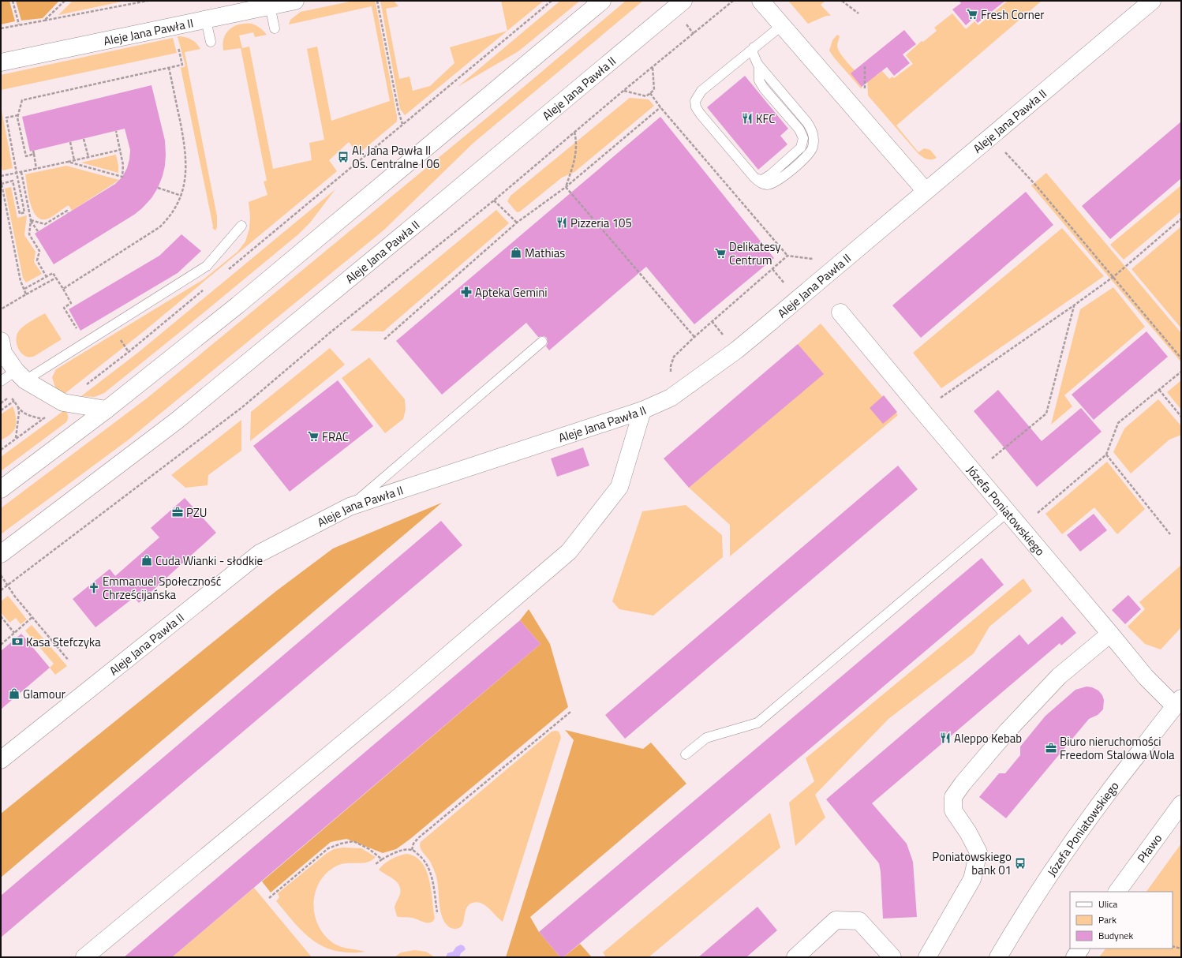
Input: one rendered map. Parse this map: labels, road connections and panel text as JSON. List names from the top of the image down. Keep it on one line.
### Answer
{"streets":{"street":["Aleje Jana Pawła II","Józefa Poniatowskiego","Pławo"]},"places":{"supermarket":["Fresh Corner","Delikatesy Centrum","FRAC"],"restaurant":["KFC","Pizzeria 105","Aleppo Kebab"],"bus stop":["Al. Jana Pawła II Os. Centralne I 06","Poniatowskiego bank 01"],"shop":["Mathias","Cuda Wianki - słodkie","Glamour"],"pharmacy":["Apteka Gemini"],"office":["PZU","Biuro nieruchomości Freedom Stalowa Wola"],"church":["Emmanuel Społeczność Chrześcijańska"],"bank":["Kasa Stefczyka"]},"legend":["Ulica","Park","Budynek"]}
